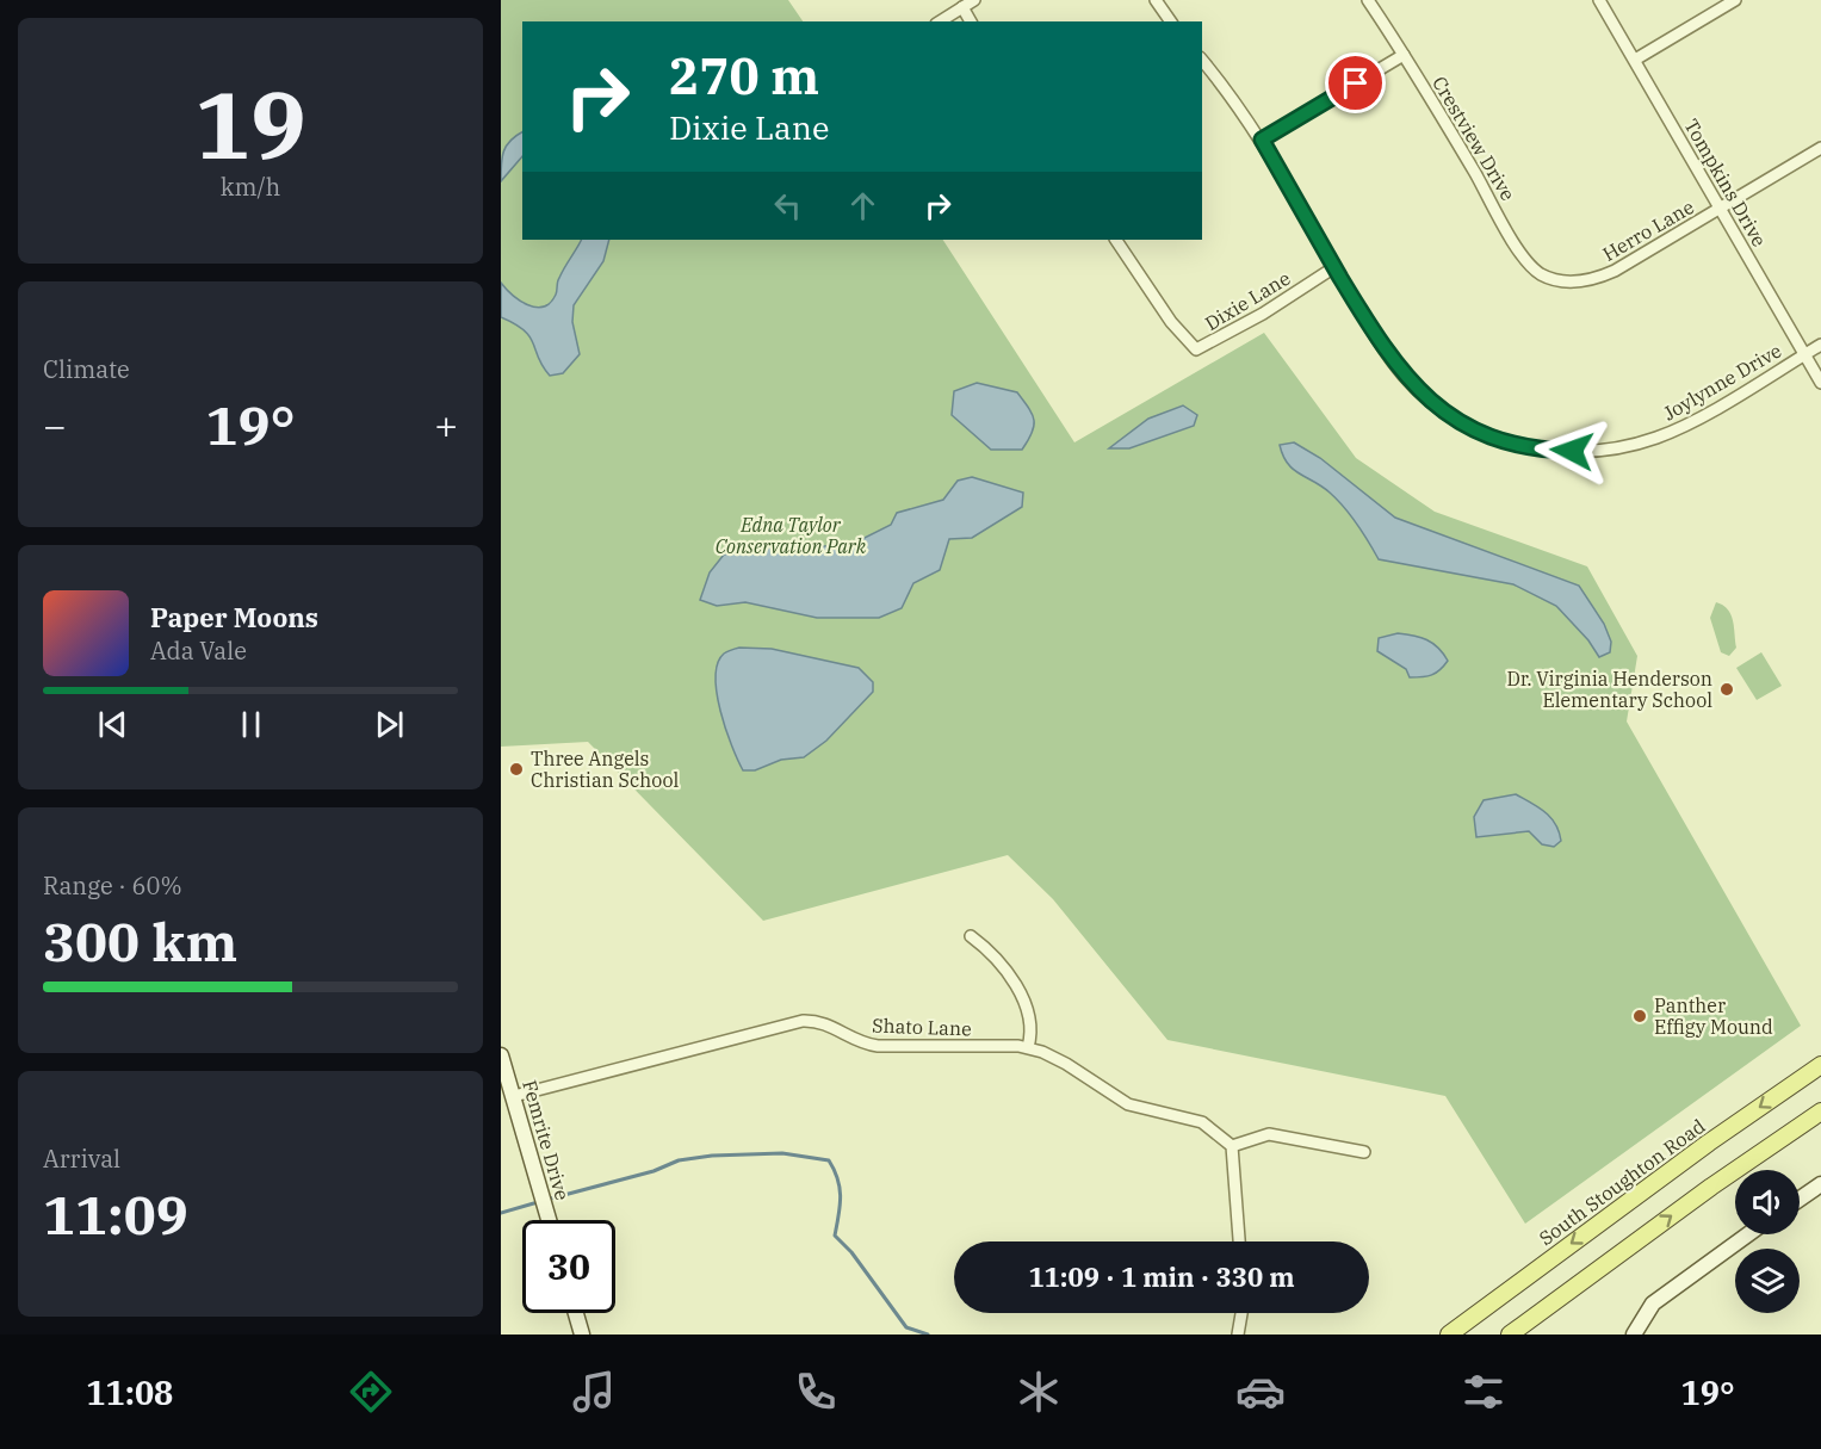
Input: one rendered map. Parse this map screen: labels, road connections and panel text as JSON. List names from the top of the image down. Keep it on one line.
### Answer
{"streets":{"main road":["South Stoughton Road"],"street":["Crestview Drive","Tompkins Drive","Herro Lane","Dixie Lane","Joylynne Drive","Shato Lane","Femrite Drive"]},"crossings":[["Crestview Drive","Herro Lane"],["Tompkins Drive","Herro Lane"],["Tompkins Drive","Joylynne Drive"],["Dixie Lane","Joylynne Drive"],["Shato Lane","Femrite Drive"]],"parks":["Edna Taylor Conservation Park"],"places":["Dr. Virginia Henderson Elementary School","Three Angels Christian School","Panther Effigy Mound"],"page":{"tile":[["19","km/h"],"Climate",["Range · 60%","300 km"],["Arrival","11:09"]],"turn":["270 m","Dixie Lane"],"heat":["−","19°","+"],"song":["Paper Moons","Ada Vale"],"limit":"30","trip":"11:09 · 1 min · 330 m","tabs":["11:08","19°"]}}
